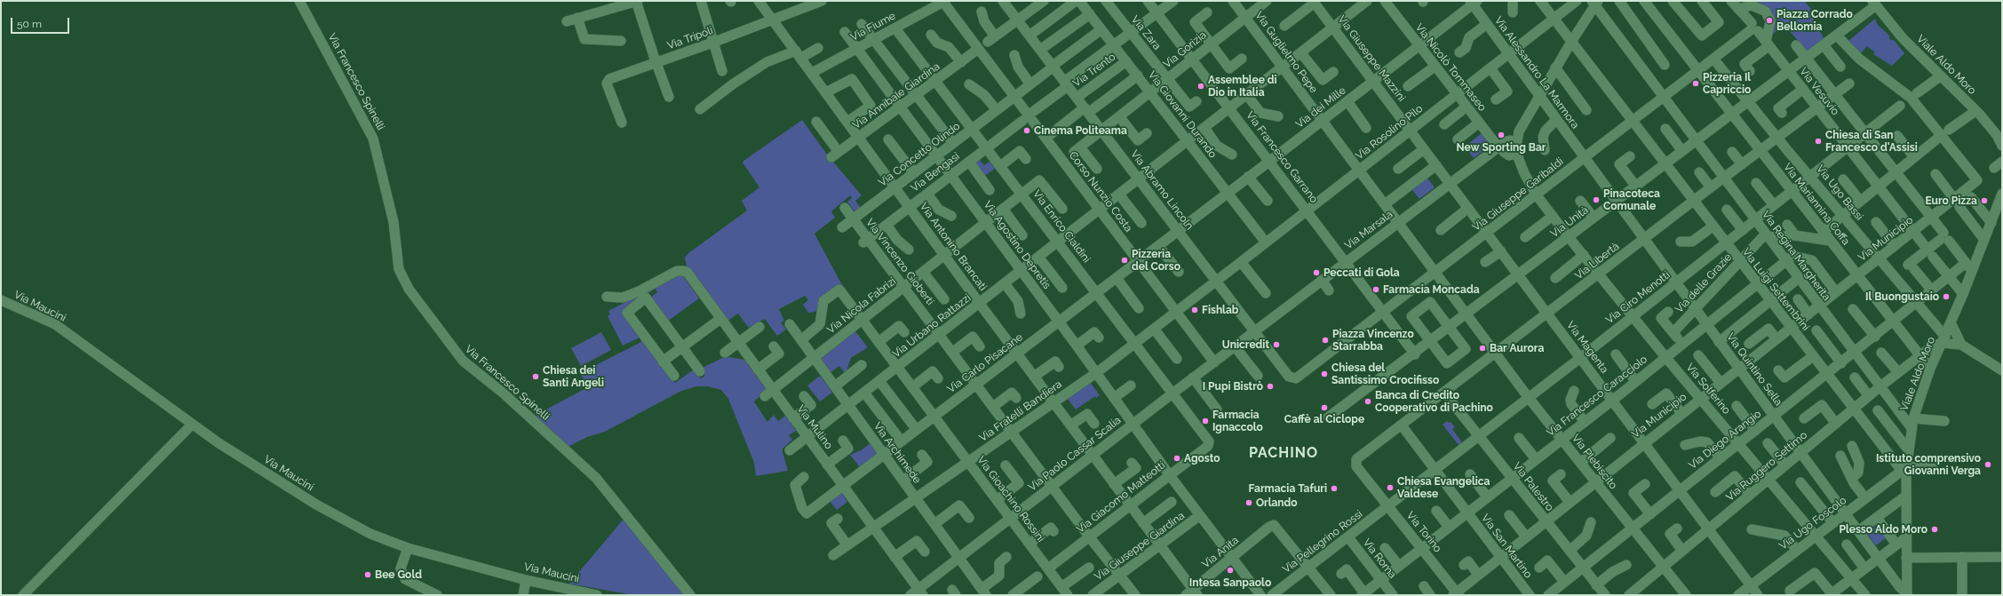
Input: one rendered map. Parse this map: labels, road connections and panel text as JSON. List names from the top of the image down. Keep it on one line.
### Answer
{"streets":{"street":["Via Fiume","Via Zara","Via Tripoli","Via Gorizia","Via Guglielmo Pepe","Via Giuseppe Mazzini","Viale Aldo Moro","Via Nicolò Tommaseo","Via Trento","Via Alessandro La Marmora","Via Francesco Spinelli","Via Vesuvio","Via Annibale Giardina","Via dei Mille","Via Giovanni Durando","Via Rosolino Pilo","Via Concetto Olindo","Via Francesco Garrano","Via Bengasi","Via Abramo Lincoln","Corso Nunzio Costa","Via Ugo Bassi","Via Giuseppe Garibaldi","Via Mariannina Coffa","Via Unità","Via Enrico Cialdini","Via Marsala","Via Municipio","Via Agostino Depretis","Via Antonino Brancati","Via Regina Margherita","Via Libertà","Via Vincenzo Gioberti","Via delle Grazie","Via Luigi Settembrini","Via Ciro Menotti","Via Nicola Fabrizi","Via Maucini","Via Urbano Rattazzi","Via Magenta","Via Carlo Pisacane","Via Quintino Sella","Via Solferino","Via Francesco Caracciolo","Via Fratelli Bandiera","Via Mulino","Via Diego Arangio","Via Archimede","Via Paolo Cassar Scalia","Via Plebiscito","Via Ruggero Settimo","Via Palestro","Via Giacomo Matteotti","Via Gioachino Rossini","Via Ugo Foscolo","Via Torino","Via Pellegrino Rossi","Via Giuseppe Giardina","Via San Martino","Via Anita","Via Roma"]},"crossings":[["Via Fiume","Corso Nunzio Costa"],["Via Fiume","Via Enrico Cialdini"],["Via Fiume","Via Agostino Depretis"],["Via Fiume","Via Antonino Brancati"],["Via Zara","Via Gorizia"],["Via Tripoli","Via Antonino Brancati"],["Via Gorizia","Via Guglielmo Pepe"],["Via Gorizia","Via Giovanni Durando"],["Via Gorizia","Via Francesco Garrano"],["Via Gorizia","Via Abramo Lincoln"],["Via Guglielmo Pepe","Via dei Mille"],["Via Guglielmo Pepe","Via Rosolino Pilo"],["Via Guglielmo Pepe","Via Giuseppe Garibaldi"],["Via Guglielmo Pepe","Via Marsala"],["Via Guglielmo Pepe","Via Urbano Rattazzi"],["Via Guglielmo Pepe","Via Plebiscito"],["Via Giuseppe Mazzini","Via dei Mille"],["Via Giuseppe Mazzini","Via Rosolino Pilo"],["Via Giuseppe Mazzini","Via Giuseppe Garibaldi"],["Via Giuseppe Mazzini","Via Marsala"],["Via Giuseppe Mazzini","Via Urbano Rattazzi"],["Via Giuseppe Mazzini","Via Magenta"],["Viale Aldo Moro","Via Vesuvio"],["Viale Aldo Moro","Via Ugo Bassi"],["Viale Aldo Moro","Via Mariannina Coffa"],["Viale Aldo Moro","Via Unità"],["Viale Aldo Moro","Via Regina Margherita"],["Viale Aldo Moro","Via Luigi Settembrini"],["Viale Aldo Moro","Via Quintino Sella"],["Viale Aldo Moro","Via Diego Arangio"],["Viale Aldo Moro","Via Ruggero Settimo"],["Viale Aldo Moro","Via Ugo Foscolo"],["Via Nicolò Tommaseo","Via dei Mille"],["Via Nicolò Tommaseo","Via Rosolino Pilo"],["Via Nicolò Tommaseo","Via Marsala"],["Via Trento","Via Giovanni Durando"],["Via Trento","Via Abramo Lincoln"],["Via Alessandro La Marmora","Via dei Mille"],["Via Alessandro La Marmora","Via Rosolino Pilo"],["Via Alessandro La Marmora","Via Giuseppe Garibaldi"],["Via Alessandro La Marmora","Via Quintino Sella"],["Via Vesuvio","Via Giuseppe Garibaldi"],["Via Vesuvio","Via Unità"],["Via Vesuvio","Via Municipio"],["Via Vesuvio","Via Libertà"],["Via Vesuvio","Via Ciro Menotti"],["Via Vesuvio","Via Diego Arangio"],["Via Annibale Giardina","Via Enrico Cialdini"],["Via Annibale Giardina","Via Agostino Depretis"],["Via Annibale Giardina","Via Antonino Brancati"],["Via dei Mille","Via Giovanni Durando"],["Via dei Mille","Via Francesco Garrano"],["Via dei Mille","Via Abramo Lincoln"],["Via dei Mille","Via Carlo Pisacane"],["Via Giovanni Durando","Via Rosolino Pilo"],["Via Giovanni Durando","Via Concetto Olindo"],["Via Giovanni Durando","Via Urbano Rattazzi"],["Via Rosolino Pilo","Via Francesco Garrano"],["Via Rosolino Pilo","Via Abramo Lincoln"],["Via Rosolino Pilo","Via Luigi Settembrini"],["Via Rosolino Pilo","Via Fratelli Bandiera"],["Via Concetto Olindo","Via Abramo Lincoln"],["Via Concetto Olindo","Via Enrico Cialdini"],["Via Concetto Olindo","Via Agostino Depretis"],["Via Concetto Olindo","Via Antonino Brancati"],["Via Concetto Olindo","Via Vincenzo Gioberti"],["Via Francesco Garrano","Via Giuseppe Garibaldi"],["Via Francesco Garrano","Via Marsala"],["Via Francesco Garrano","Via Urbano Rattazzi"],["Via Bengasi","Via Enrico Cialdini"],["Via Bengasi","Via Agostino Depretis"],["Via Bengasi","Via Antonino Brancati"],["Via Bengasi","Via Vincenzo Gioberti"],["Via Abramo Lincoln","Via Giuseppe Garibaldi"],["Via Abramo Lincoln","Via Marsala"],["Via Abramo Lincoln","Via Urbano Rattazzi"],["Via Abramo Lincoln","Via Carlo Pisacane"],["Via Abramo Lincoln","Via Fratelli Bandiera"],["Via Abramo Lincoln","Via Paolo Cassar Scalia"],["Corso Nunzio Costa","Via Urbano Rattazzi"],["Corso Nunzio Costa","Via Carlo Pisacane"],["Corso Nunzio Costa","Via Fratelli Bandiera"],["Corso Nunzio Costa","Via Paolo Cassar Scalia"],["Via Ugo Bassi","Via Unità"],["Via Ugo Bassi","Via Municipio"],["Via Ugo Bassi","Via Libertà"],["Via Ugo Bassi","Via Ciro Menotti"],["Via Ugo Bassi","Via Diego Arangio"],["Via Ugo Bassi","Via Ruggero Settimo"],["Via Giuseppe Garibaldi","Via Mariannina Coffa"],["Via Giuseppe Garibaldi","Via Regina Margherita"],["Via Giuseppe Garibaldi","Via Luigi Settembrini"],["Via Giuseppe Garibaldi","Via Magenta"],["Via Giuseppe Garibaldi","Via Quintino Sella"],["Via Giuseppe Garibaldi","Via Solferino"],["Via Giuseppe Garibaldi","Via Plebiscito"],["Via Mariannina Coffa","Via Unità"],["Via Mariannina Coffa","Via Municipio"],["Via Mariannina Coffa","Via Libertà"],["Via Mariannina Coffa","Via Ciro Menotti"],["Via Mariannina Coffa","Via Diego Arangio"],["Via Mariannina Coffa","Via Ruggero Settimo"],["Via Unità","Via Regina Margherita"],["Via Unità","Via Luigi Settembrini"],["Via Unità","Via Magenta"],["Via Unità","Via Quintino Sella"],["Via Unità","Via Solferino"],["Via Unità","Via Plebiscito"],["Via Enrico Cialdini","Via Nicola Fabrizi"],["Via Enrico Cialdini","Via Urbano Rattazzi"],["Via Enrico Cialdini","Via Carlo Pisacane"],["Via Enrico Cialdini","Via Fratelli Bandiera"],["Via Enrico Cialdini","Via Paolo Cassar Scalia"],["Via Enrico Cialdini","Via Giacomo Matteotti"],["Via Marsala","Via Paolo Cassar Scalia"],["Via Municipio","Via Regina Margherita"],["Via Municipio","Via Luigi Settembrini"],["Via Municipio","Via Magenta"],["Via Municipio","Via Quintino Sella"],["Via Municipio","Via Solferino"],["Via Municipio","Via Plebiscito"],["Via Municipio","Via Palestro"],["Via Municipio","Via Torino"],["Via Municipio","Via San Martino"],["Via Agostino Depretis","Via Nicola Fabrizi"],["Via Agostino Depretis","Via Urbano Rattazzi"],["Via Agostino Depretis","Via Carlo Pisacane"],["Via Agostino Depretis","Via Fratelli Bandiera"],["Via Agostino Depretis","Via Paolo Cassar Scalia"],["Via Agostino Depretis","Via Giacomo Matteotti"],["Via Agostino Depretis","Via Giuseppe Giardina"],["Via Agostino Depretis","Via Anita"],["Via Antonino Brancati","Via Nicola Fabrizi"],["Via Antonino Brancati","Via Urbano Rattazzi"],["Via Antonino Brancati","Via Carlo Pisacane"],["Via Antonino Brancati","Via Fratelli Bandiera"],["Via Antonino Brancati","Via Paolo Cassar Scalia"],["Via Antonino Brancati","Via Giacomo Matteotti"],["Via Antonino Brancati","Via Giuseppe Giardina"],["Via Antonino Brancati","Via Anita"],["Via Regina Margherita","Via Libertà"],["Via Regina Margherita","Via delle Grazie"],["Via Regina Margherita","Via Ciro Menotti"],["Via Regina Margherita","Via Francesco Caracciolo"],["Via Regina Margherita","Via Diego Arangio"],["Via Regina Margherita","Via Ruggero Settimo"],["Via Libertà","Via Luigi Settembrini"],["Via Libertà","Via Magenta"],["Via Libertà","Via Quintino Sella"],["Via Libertà","Via Solferino"],["Via Libertà","Via Plebiscito"],["Via Libertà","Via Palestro"],["Via Libertà","Via Torino"],["Via Libertà","Via San Martino"],["Via Vincenzo Gioberti","Via Nicola Fabrizi"],["Via Vincenzo Gioberti","Via Urbano Rattazzi"],["Via Vincenzo Gioberti","Via Carlo Pisacane"],["Via Vincenzo Gioberti","Via Fratelli Bandiera"],["Via Vincenzo Gioberti","Via Paolo Cassar Scalia"],["Via Vincenzo Gioberti","Via Giacomo Matteotti"],["Via Vincenzo Gioberti","Via Giuseppe Giardina"],["Via delle Grazie","Via Luigi Settembrini"],["Via delle Grazie","Via Quintino Sella"],["Via Luigi Settembrini","Via Ciro Menotti"],["Via Luigi Settembrini","Via Francesco Caracciolo"],["Via Luigi Settembrini","Via Diego Arangio"],["Via Luigi Settembrini","Via Ruggero Settimo"],["Via Luigi Settembrini","Via Ugo Foscolo"],["Via Ciro Menotti","Via Magenta"],["Via Ciro Menotti","Via Quintino Sella"],["Via Ciro Menotti","Via Solferino"],["Via Ciro Menotti","Via Plebiscito"],["Via Ciro Menotti","Via Palestro"],["Via Ciro Menotti","Via Torino"],["Via Ciro Menotti","Via Pellegrino Rossi"],["Via Ciro Menotti","Via San Martino"],["Via Nicola Fabrizi","Via Mulino"],["Via Nicola Fabrizi","Via Archimede"],["Via Nicola Fabrizi","Via Gioachino Rossini"],["Via Urbano Rattazzi","Via Mulino"],["Via Urbano Rattazzi","Via Archimede"],["Via Urbano Rattazzi","Via Gioachino Rossini"],["Via Magenta","Via Francesco Caracciolo"],["Via Magenta","Via Diego Arangio"],["Via Magenta","Via Ruggero Settimo"],["Via Magenta","Via Ugo Foscolo"],["Via Carlo Pisacane","Via Mulino"],["Via Carlo Pisacane","Via Archimede"],["Via Carlo Pisacane","Via Gioachino Rossini"],["Via Quintino Sella","Via Francesco Caracciolo"],["Via Quintino Sella","Via Diego Arangio"],["Via Quintino Sella","Via Ruggero Settimo"],["Via Quintino Sella","Via Ugo Foscolo"],["Via Solferino","Via Francesco Caracciolo"],["Via Solferino","Via Diego Arangio"],["Via Solferino","Via Ruggero Settimo"],["Via Solferino","Via Ugo Foscolo"],["Via Francesco Caracciolo","Via Plebiscito"],["Via Francesco Caracciolo","Via Palestro"],["Via Francesco Caracciolo","Via Torino"],["Via Francesco Caracciolo","Via San Martino"],["Via Francesco Caracciolo","Via Roma"],["Via Fratelli Bandiera","Via Mulino"],["Via Fratelli Bandiera","Via Archimede"],["Via Fratelli Bandiera","Via Gioachino Rossini"],["Via Mulino","Via Paolo Cassar Scalia"],["Via Diego Arangio","Via Plebiscito"],["Via Diego Arangio","Via Palestro"],["Via Archimede","Via Paolo Cassar Scalia"],["Via Archimede","Via Gioachino Rossini"],["Via Paolo Cassar Scalia","Via Gioachino Rossini"],["Via Plebiscito","Via Ruggero Settimo"],["Via Giacomo Matteotti","Via Gioachino Rossini"],["Via Torino","Via Pellegrino Rossi"],["Via Pellegrino Rossi","Via Anita"],["Via Pellegrino Rossi","Via Roma"]],"districts":["PACHINO"],"places":["Piazza Corrado Bellomia","Pizzeria Il Capriccio","Assemblee di Dio in Italia","Cinema Politeama","New Sporting Bar","Chiesa di San Francesco d'Assisi","Pinacoteca Comunale","Euro Pizza","Pizzeria del Corso","Peccati di Gola","Farmacia Moncada","Il Buongustaio","Fishlab","Piazza Vincenzo Starrabba","Unicredit","Bar Aurora","Chiesa del Santissimo Crocifisso","Chiesa dei Santi Angeli","I Pupi Bistrò","Banca di Credito Cooperativo di Pachino","Caffè al Ciclope","Farmacia Ignaccolo","Agosto","Istituto comprensivo Giovanni Verga","Chiesa Evangelica Valdese","Farmacia Tafuri","Orlando","Plesso Aldo Moro","Intesa Sanpaolo","Bee Gold"],"scale_bar":"50 m"}
